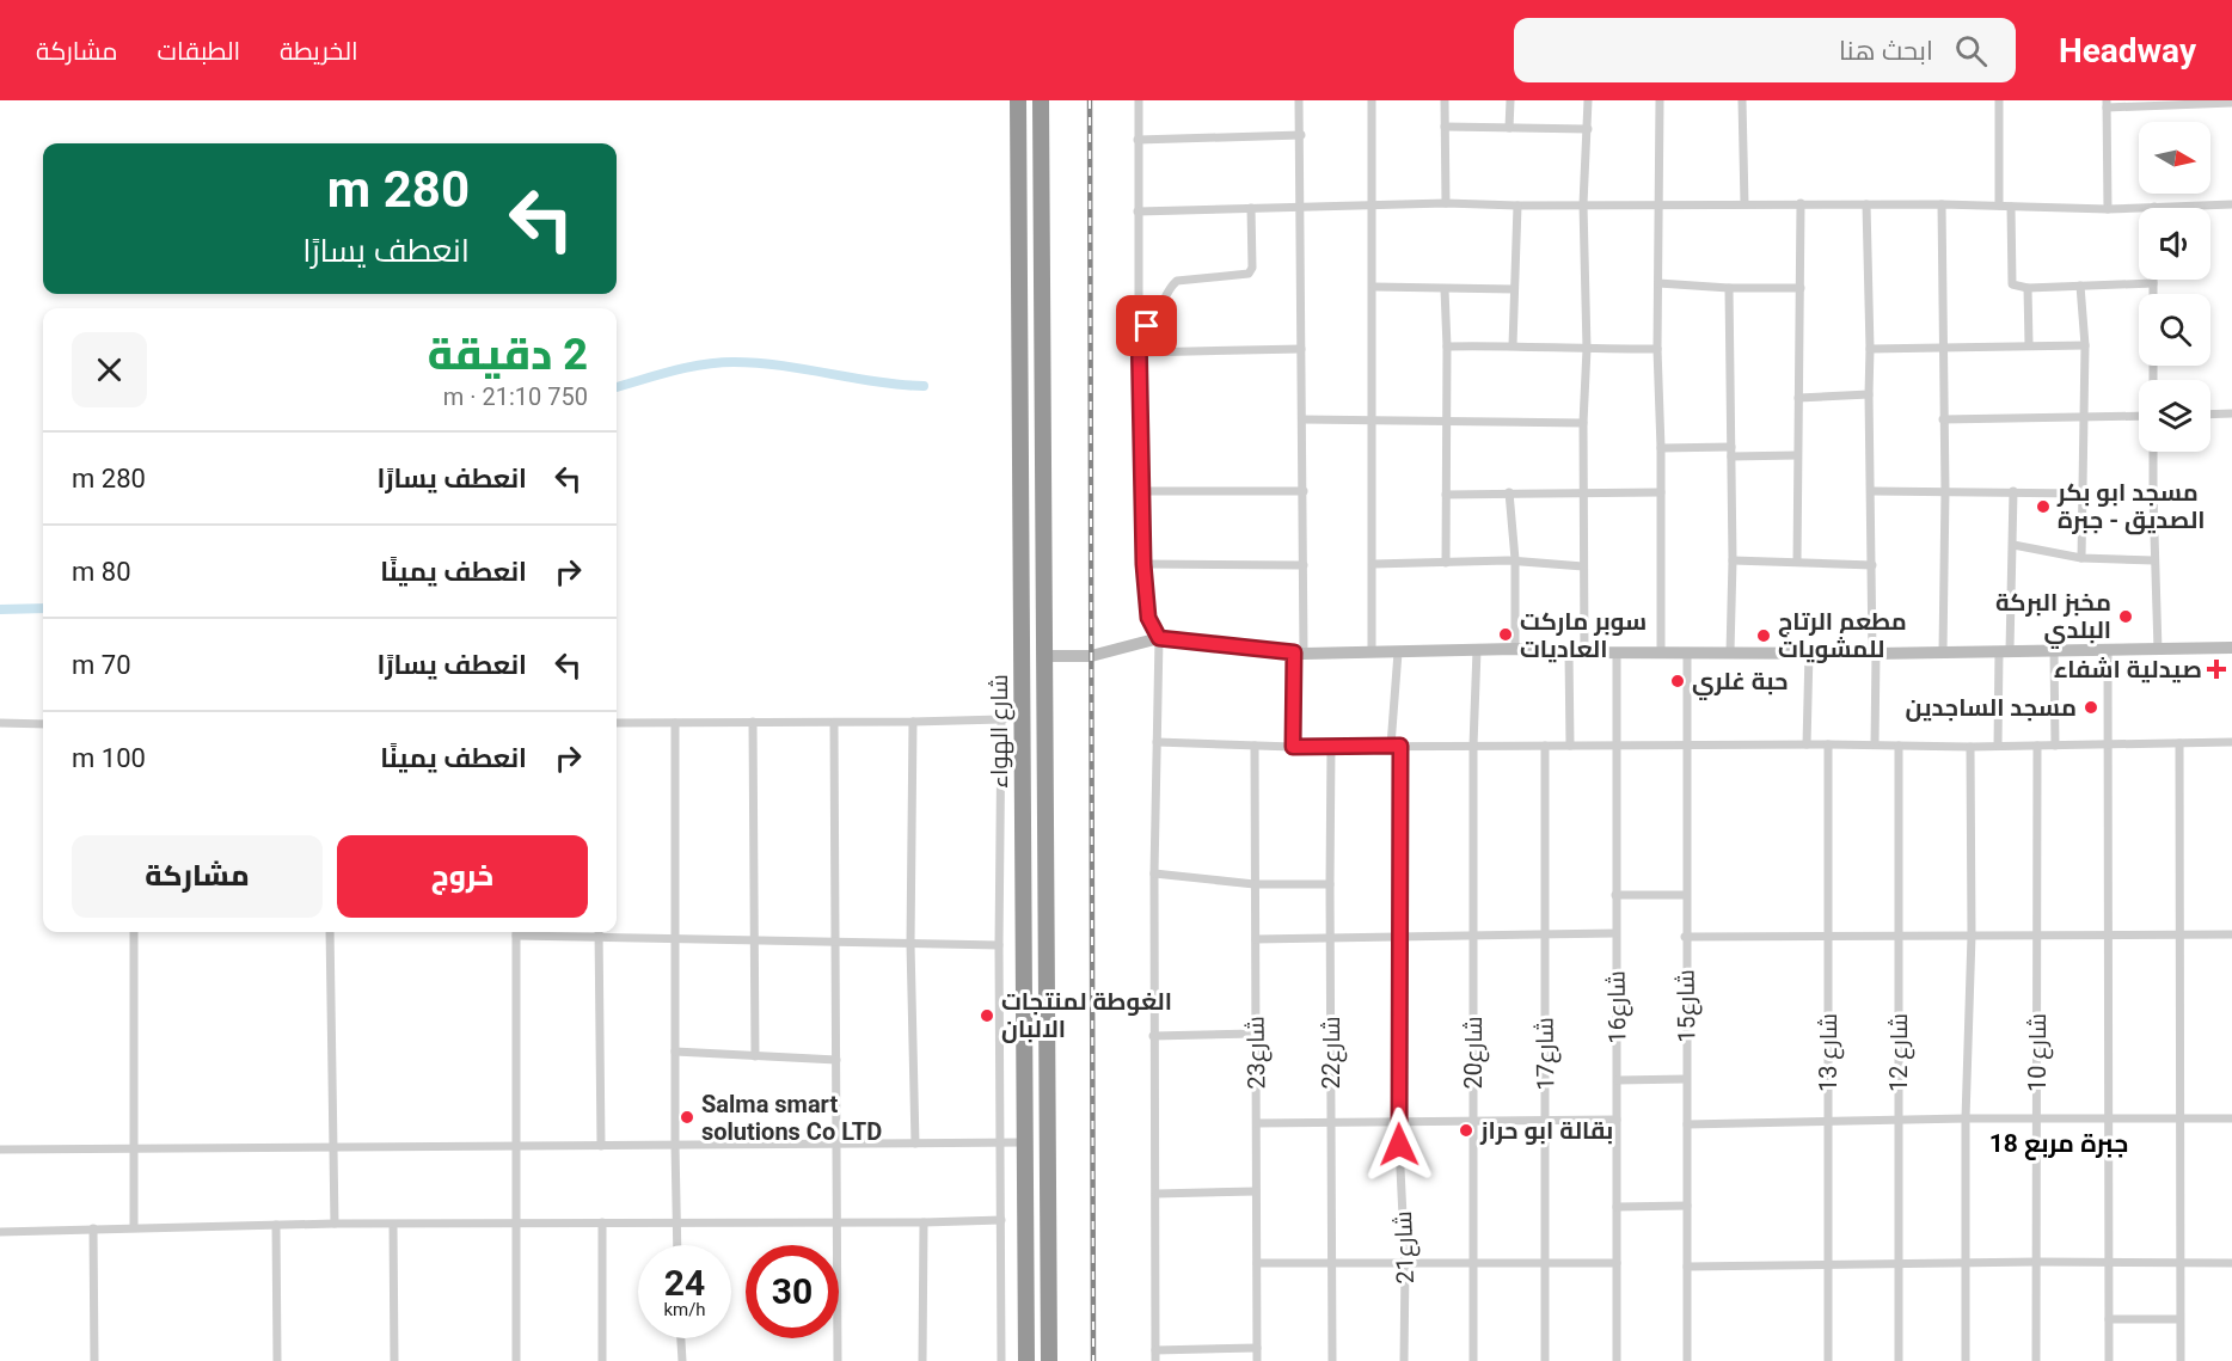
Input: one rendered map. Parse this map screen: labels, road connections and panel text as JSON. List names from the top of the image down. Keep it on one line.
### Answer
{"streets":{"highway":["شارع الهواء"],"street":["شارع15","شارع16","شارع23","شارع22","شارع20","شارع 13","شارع 12","شارع 10","شارع17","شارع21"]},"districts":["جبرة مربع 18"],"places":{"other":["مسجد ابو بكر الصديق - جبرة","مخبز البركة البلدي","سوبر ماركت العاديات","مطعم الرتاج للمشويات","حبة غلري","مسجد الساجدين","الغوطة لمنتجات الالبان","Salma smart solutions Co LTD","بقالة ابو حراز"],"health":["صيدلية اشفاء"]},"north":"right","page":{"header":"Headway","search":"ابحث هنا","nav":["الخريطة","الطبقات","مشاركة"],"turn":["280 m","انعطف يسارًا"],"heading":["2 دقيقة","750 m · 21:10"],"list":[{"name":"انعطف يسارًا","value":"280 m"},{"name":"انعطف يمينًا","value":"80 m"},{"name":"انعطف يسارًا","value":"70 m"},{"name":"انعطف يمينًا","value":"100 m"}],"buttons":["خروج","مشاركة"],"speed":"24 km/h","limit":"30"}}
